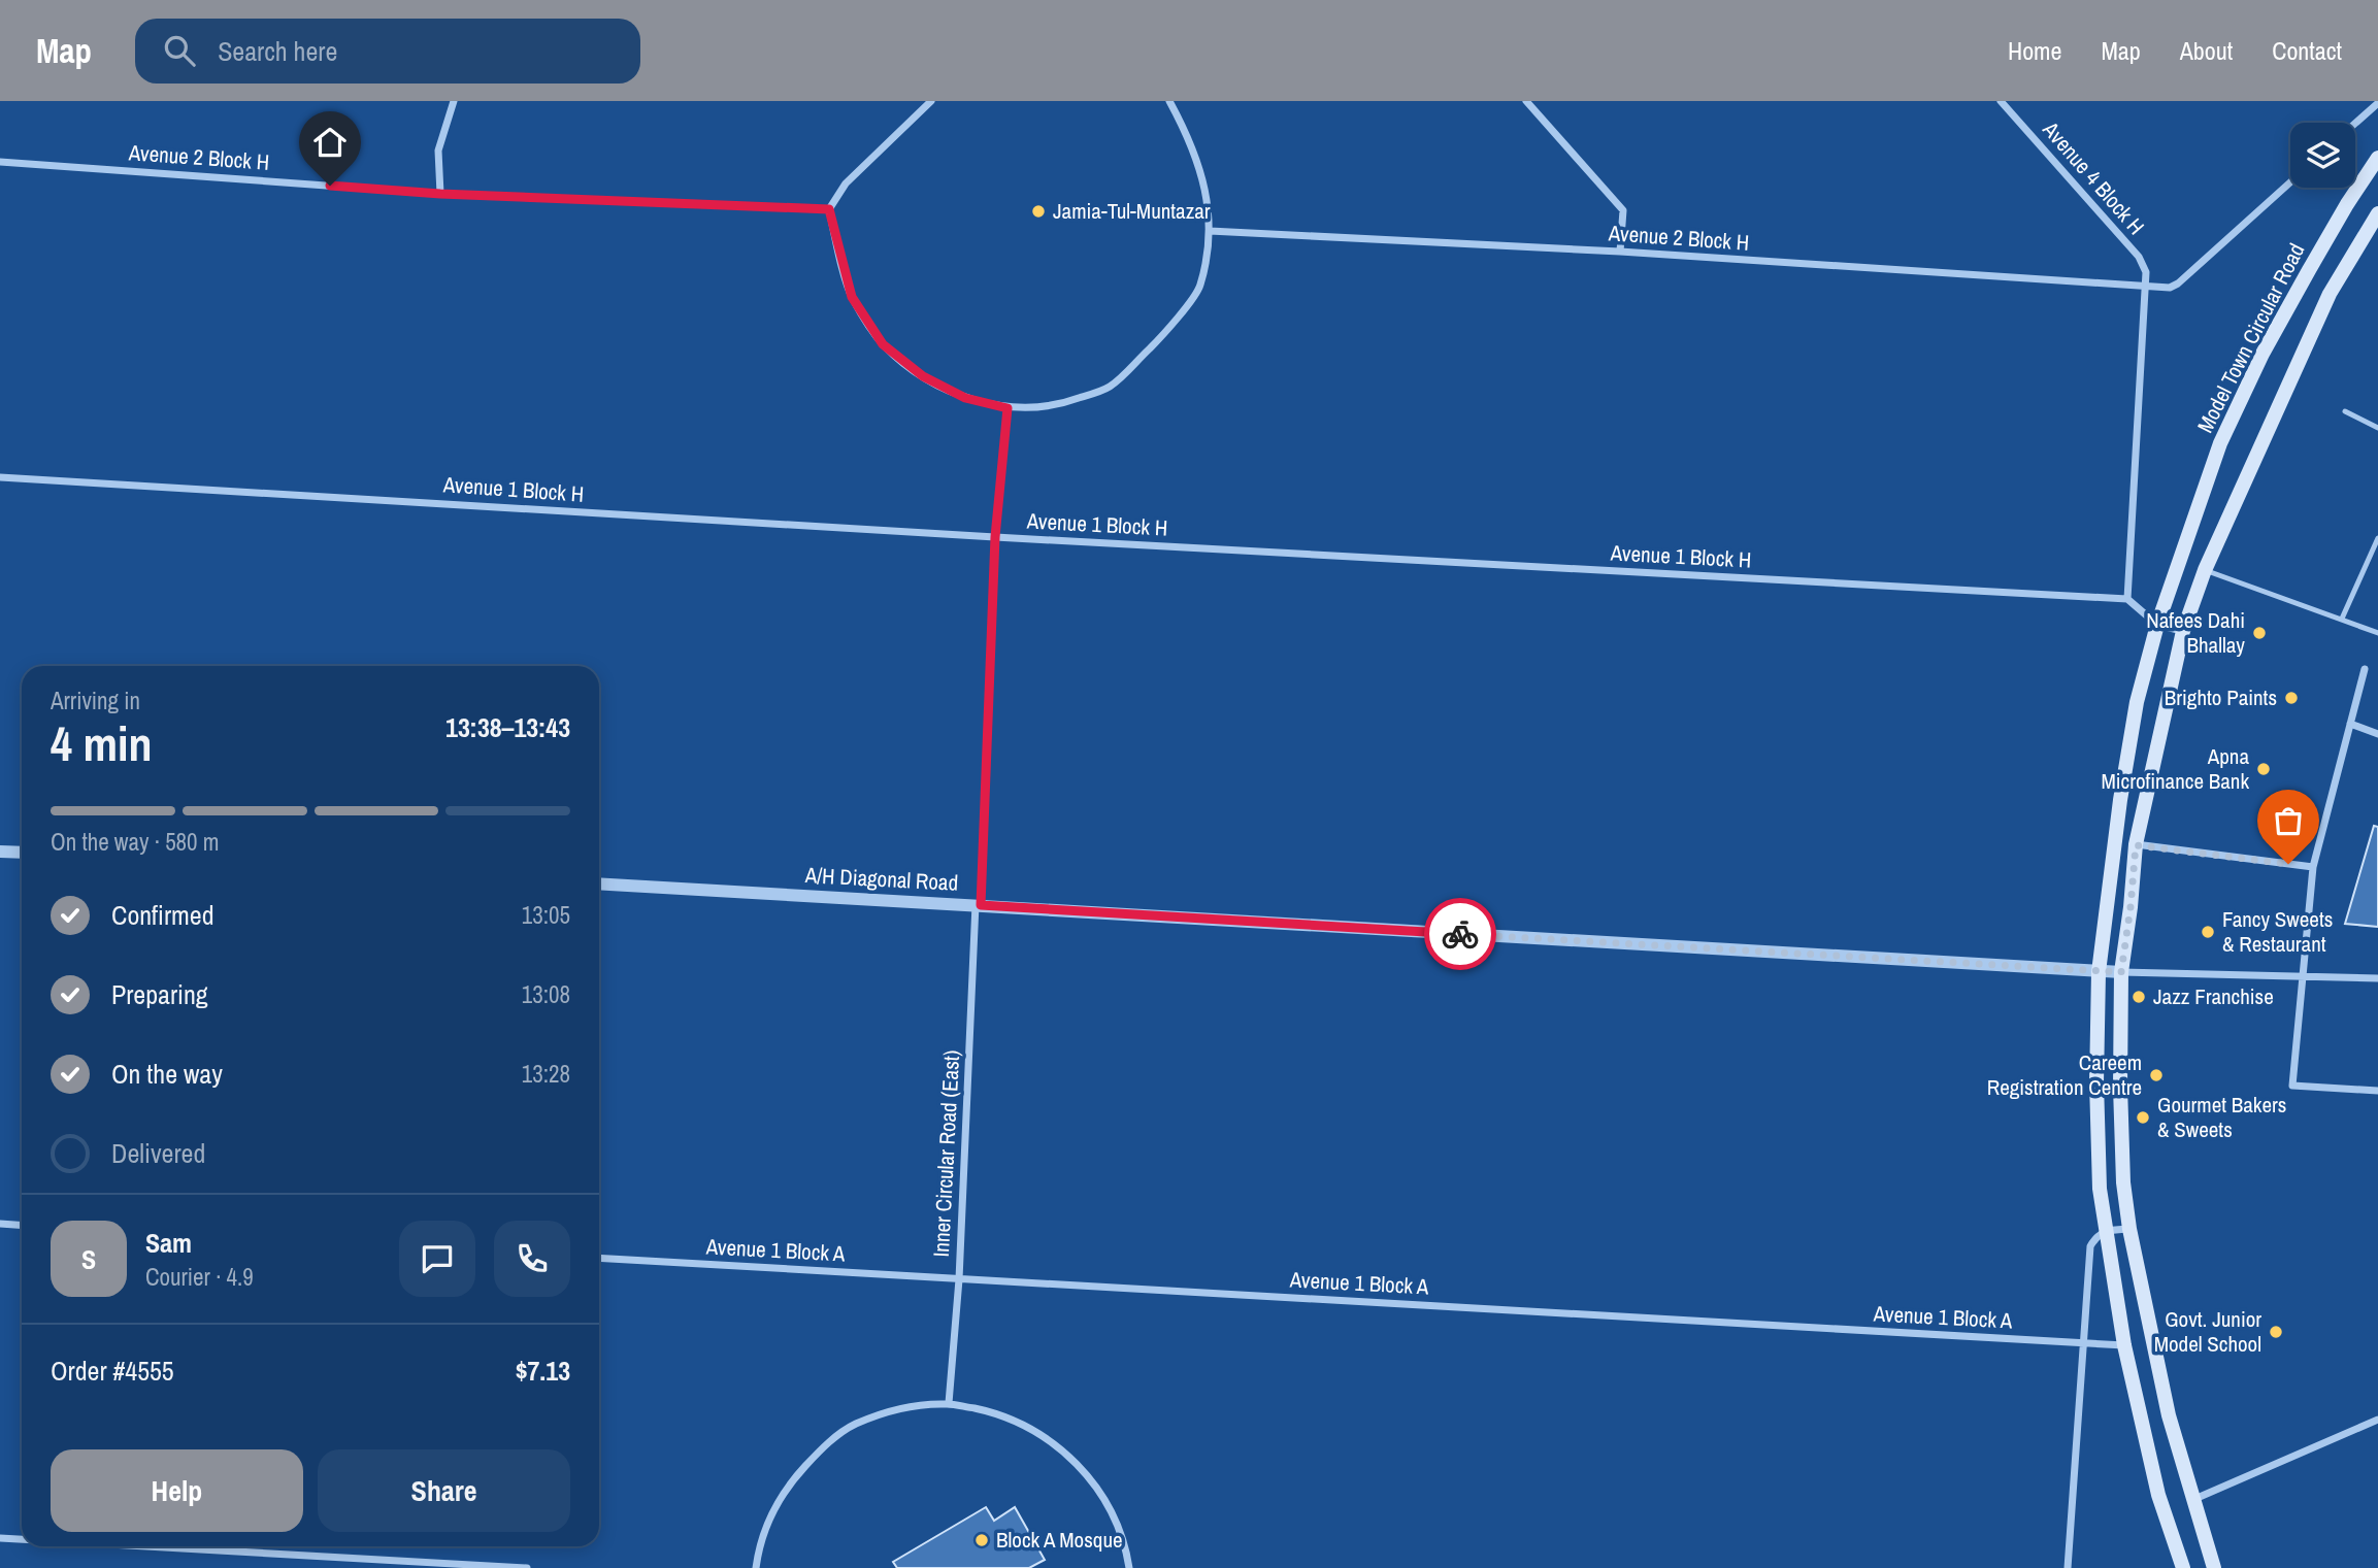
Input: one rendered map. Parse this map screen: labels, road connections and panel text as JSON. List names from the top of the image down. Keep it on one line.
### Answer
{"streets":{"main road":["Model Town Circular Road"],"street":["Avenue 2 Block H","Avenue 4 Block H","Avenue 1 Block H","A/H Diagonal Road","Inner Circular Road (East)","Avenue 1 Block A"]},"crossings":[["Avenue 2 Block H","Avenue 4 Block H"],["Model Town Circular Road","A/H Diagonal Road"],["Model Town Circular Road","Avenue 1 Block A"],["Avenue 1 Block H","Inner Circular Road (East)"],["A/H Diagonal Road","Inner Circular Road (East)"],["Inner Circular Road (East)","Avenue 1 Block A"]],"places":["Jamia-Tul-Muntazar","Nafees Dahi Bhallay","Brighto Paints","Apna Microfinance Bank","Fancy Sweets & Restaurant","Jazz Franchise","Careem Registration Centre","Gourmet Bakers & Sweets","Govt. Junior Model School","Block A Mosque"],"page":{"header":"Map","search":"Search here","nav":["Home","Map","About","Contact"],"heading":["4 min","Arriving in","13:38–13:43"],"panel":["Sam","Courier · 4.9","Order #4555","$7.13"],"bar":"On the way · 580 m","list":[["Confirmed","13:05"],["Preparing","13:08"],["On the way","13:28"],"Delivered"],"round":"S","buttons":["Help","Share"]}}
